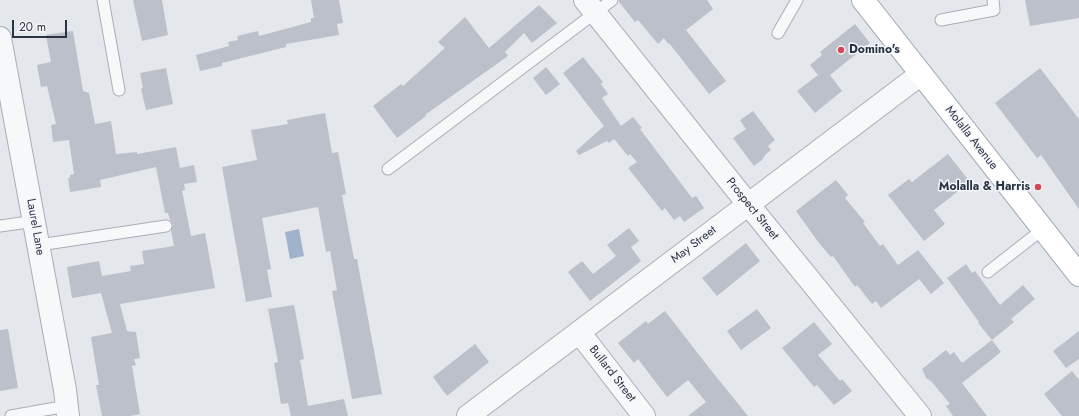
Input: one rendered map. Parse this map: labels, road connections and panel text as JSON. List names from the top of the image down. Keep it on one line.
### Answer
{"streets":{"main road":["Molalla Avenue"],"street":["Prospect Street","Laurel Lane","May Street","Bullard Street"]},"crossings":[["Molalla Avenue","May Street"],["Prospect Street","May Street"],["May Street","Bullard Street"]],"places":["Domino's","Molalla & Harris"],"scale_bar":"20 m"}
